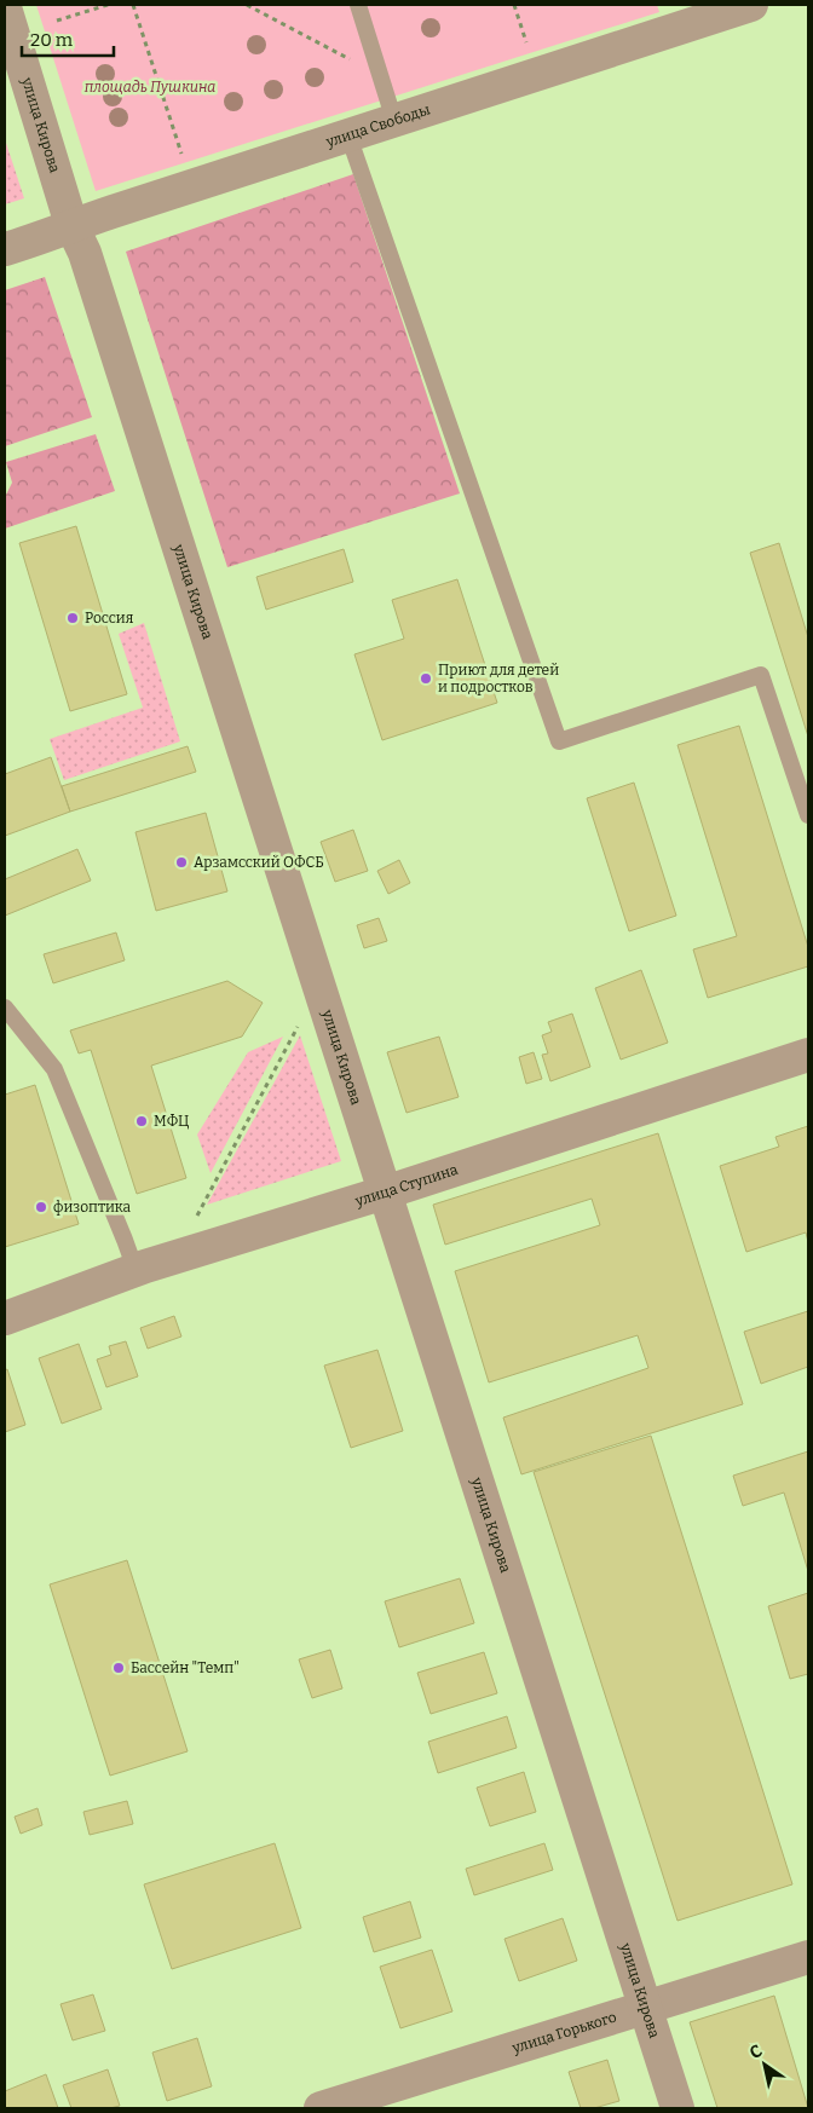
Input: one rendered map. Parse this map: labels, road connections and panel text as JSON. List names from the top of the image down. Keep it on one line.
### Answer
{"streets":{"street":["улица Кирова","улица Свободы","улица Ступина","улица Горького"]},"crossings":[["улица Кирова","улица Свободы"],["улица Кирова","улица Ступина"],["улица Кирова","улица Горького"]],"parks":["площадь Пушкина"],"places":["Россия","Приют для детей и подростков","Арзамсский ОФСБ","МФЦ","физоптика","Бассейн \"Темп\""],"scale_bar":"20 m","north":"top left"}
